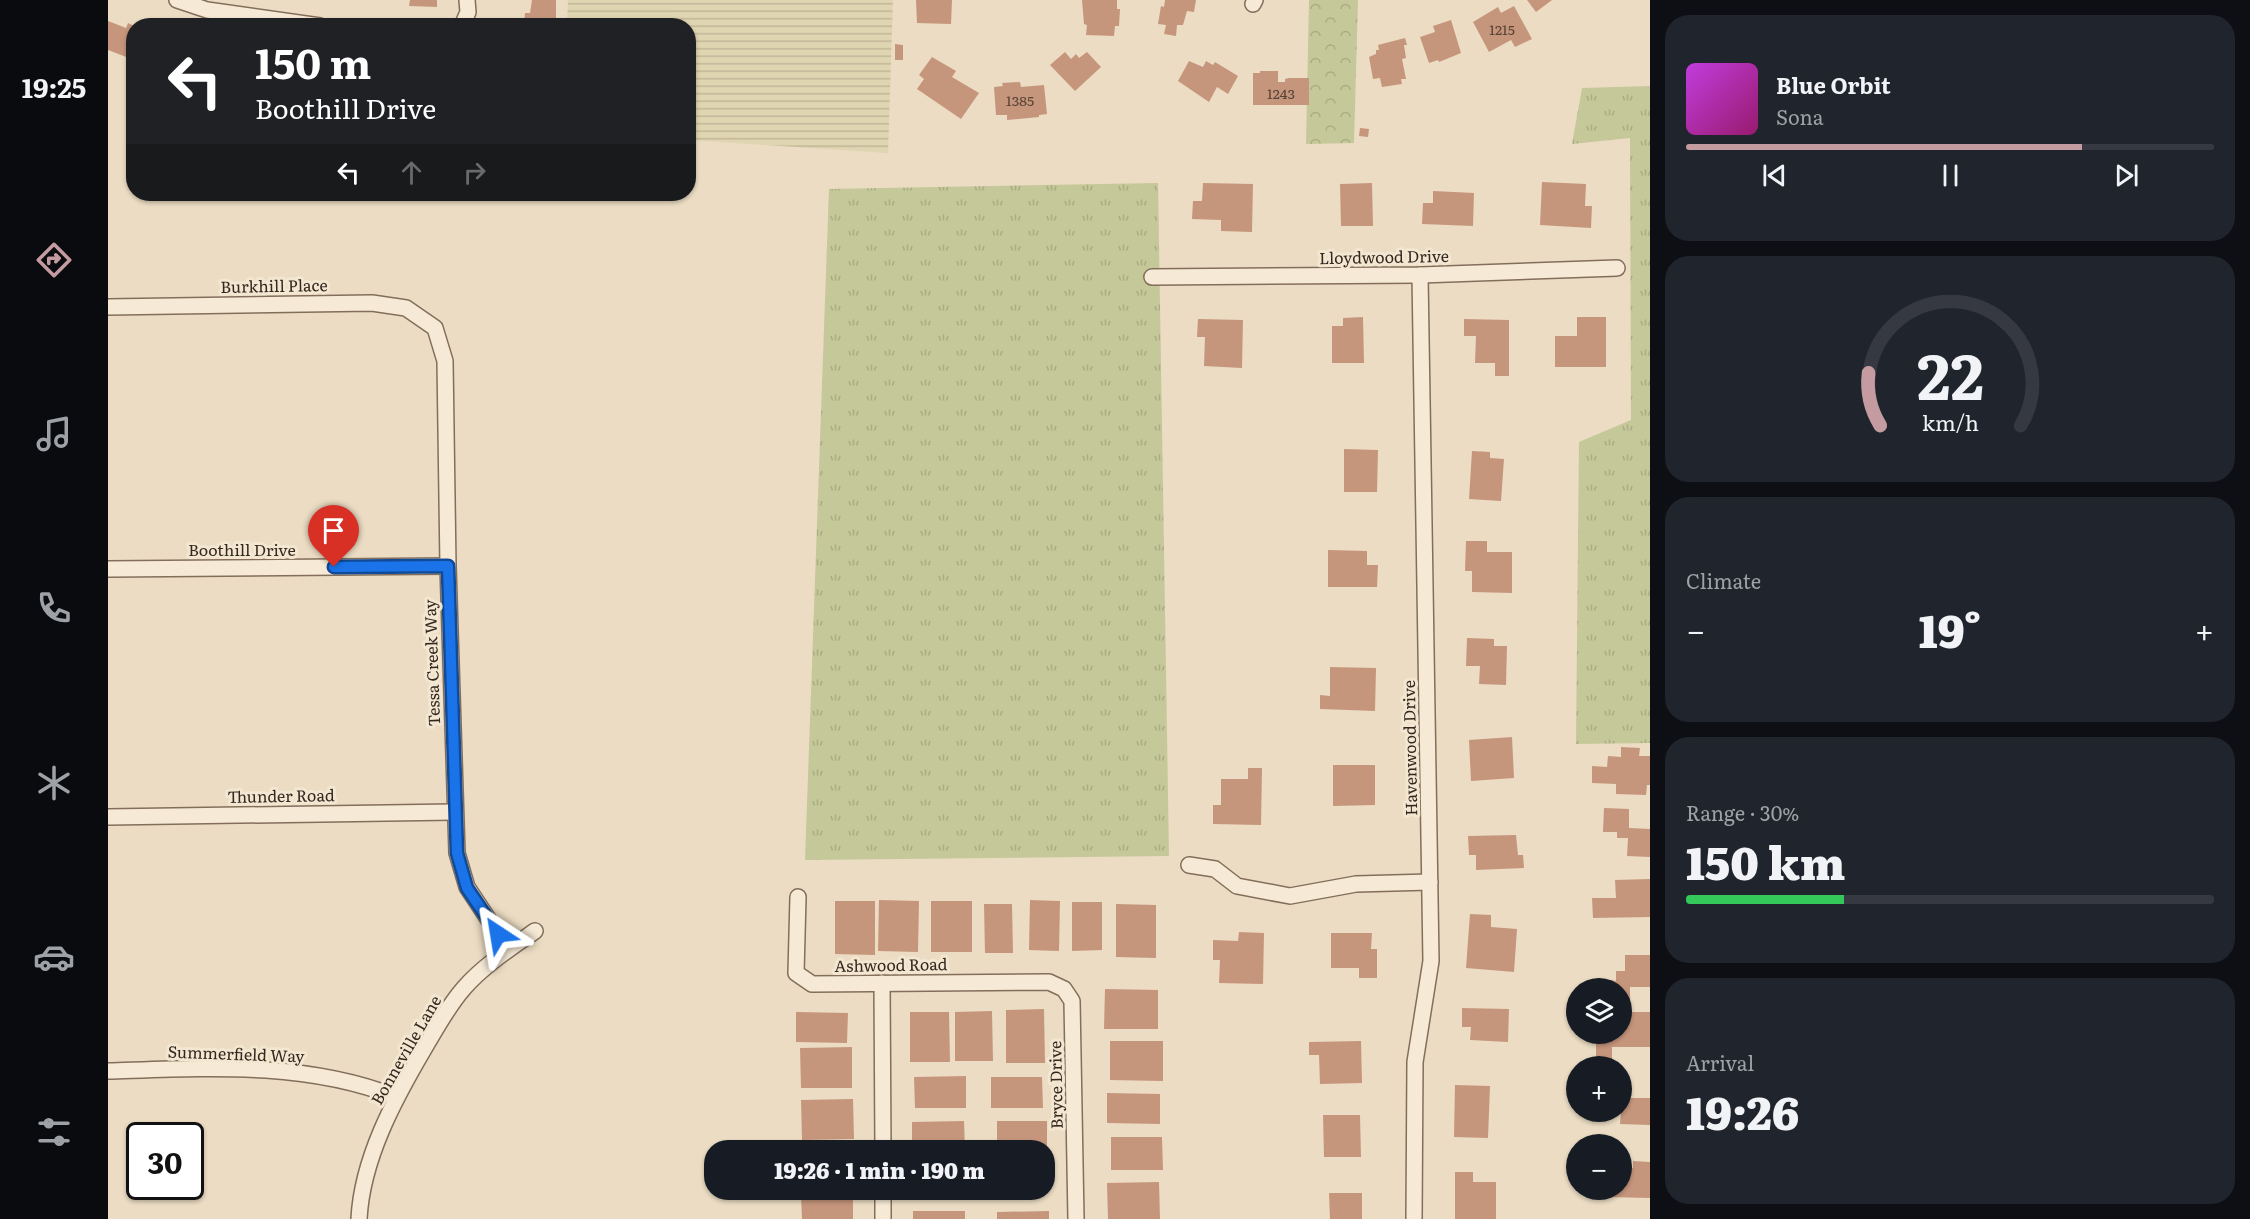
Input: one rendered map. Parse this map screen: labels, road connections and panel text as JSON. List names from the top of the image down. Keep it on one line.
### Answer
{"streets":{"street":["Lloydwood Drive","Burkhill Place","Boothill Drive","Tessa Creek Way","Havenwood Drive","Thunder Road","Ashwood Road","Bonneville Lane","Summerfield Way","Bryce Drive"]},"crossings":[["Lloydwood Drive","Havenwood Drive"],["Burkhill Place","Tessa Creek Way"],["Boothill Drive","Tessa Creek Way"],["Tessa Creek Way","Thunder Road"],["Tessa Creek Way","Bonneville Lane"],["Ashwood Road","Bryce Drive"],["Bonneville Lane","Summerfield Way"]],"house_numbers":["1215","1243","1385"],"page":{"tabs":"19:25","turn":["150 m","Boothill Drive"],"song":["Blue Orbit","Sona"],"tile":["Climate",["Range · 30%","150 km"],["Arrival","19:26"]],"heat":["−","19°","+"],"map_buttons":["+","−"],"limit":"30","trip":"19:26 · 1 min · 190 m","gauge":["22","km/h"]}}
